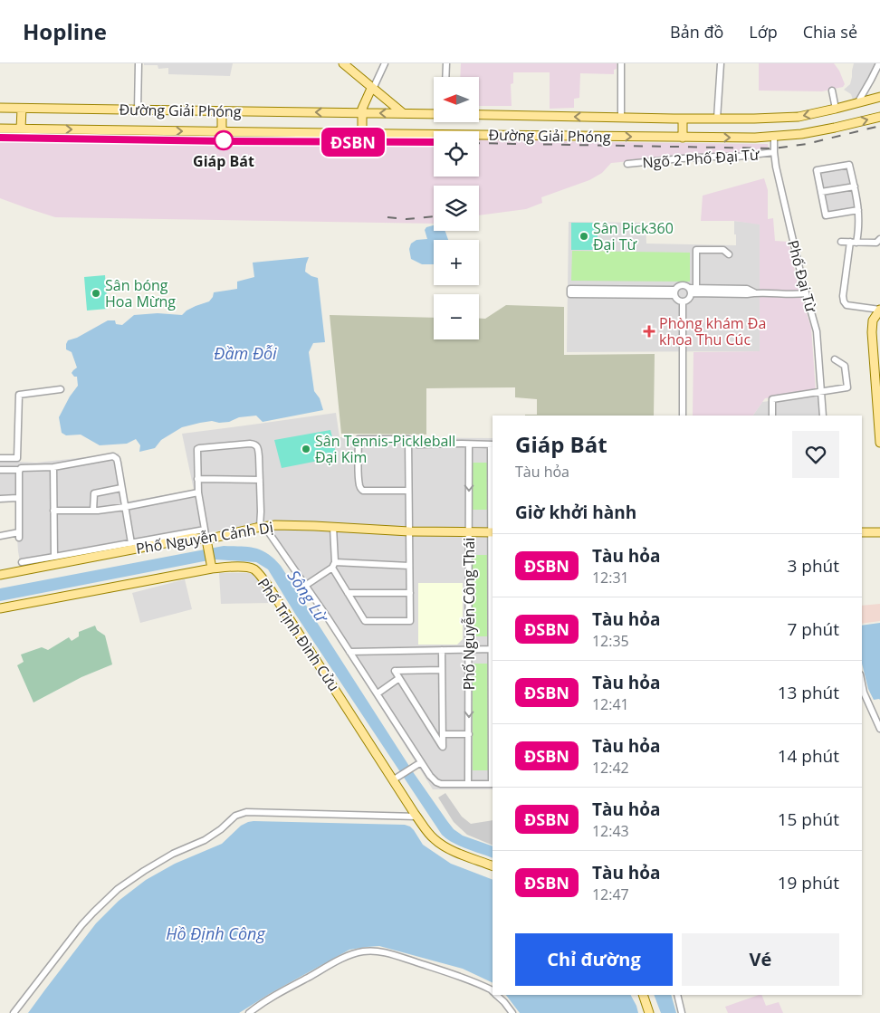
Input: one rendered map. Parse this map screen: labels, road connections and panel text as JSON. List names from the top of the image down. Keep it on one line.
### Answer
{"streets":{"main road":["Đường Giải Phóng","Phố Nguyễn Cảnh Dị","Phố Trịnh Đình Cửu"],"street":["Ngõ 2 Phố Đại Từ","Phố Đại Từ","Phố Nguyễn Công Thái"]},"crossings":[["Đường Giải Phóng","Phố Đại Từ"],["Ngõ 2 Phố Đại Từ","Phố Đại Từ"],["Phố Nguyễn Cảnh Dị","Phố Nguyễn Công Thái"]],"water":["Đầm Đỗi","Sông Lừ","Hồ Định Công"],"places":{"other":["Giáp Bát","Sân Pick360 Đại Từ","Sân bóng Hoa Mừng","Sân Tennis-Pickleball Đại Kim"],"health":["Phòng khám Đa khoa Thu Cúc"]},"north":"left","page":{"header":"Hopline","nav":["Bản đồ","Lớp","Chia sẻ"],"on_map":"ĐSBN","map_buttons":["+","−"],"heading":[["Giáp Bát","Tàu hỏa"],"Giờ khởi hành"],"list":[{"mark":"ĐSBN","name":"Tàu hỏa","note":"12:31","value":"3 phút"},{"mark":"ĐSBN","name":"Tàu hỏa","note":"12:35","value":"7 phút"},{"mark":"ĐSBN","name":"Tàu hỏa","note":"12:41","value":"13 phút"},{"mark":"ĐSBN","name":"Tàu hỏa","note":"12:42","value":"14 phút"},{"mark":"ĐSBN","name":"Tàu hỏa","note":"12:43","value":"15 phút"},{"mark":"ĐSBN","name":"Tàu hỏa","note":"12:47","value":"19 phút"}],"buttons":["Chỉ đường","Vé"]}}
